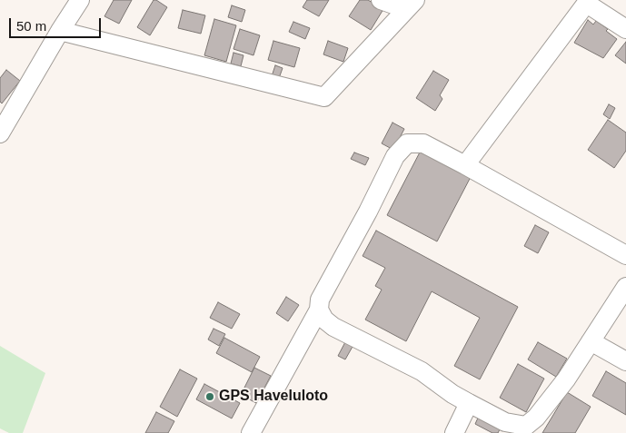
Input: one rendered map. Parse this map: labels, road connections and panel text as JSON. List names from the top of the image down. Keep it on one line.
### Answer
{"places":["GPS Haveluloto"],"scale_bar":"50 m"}
